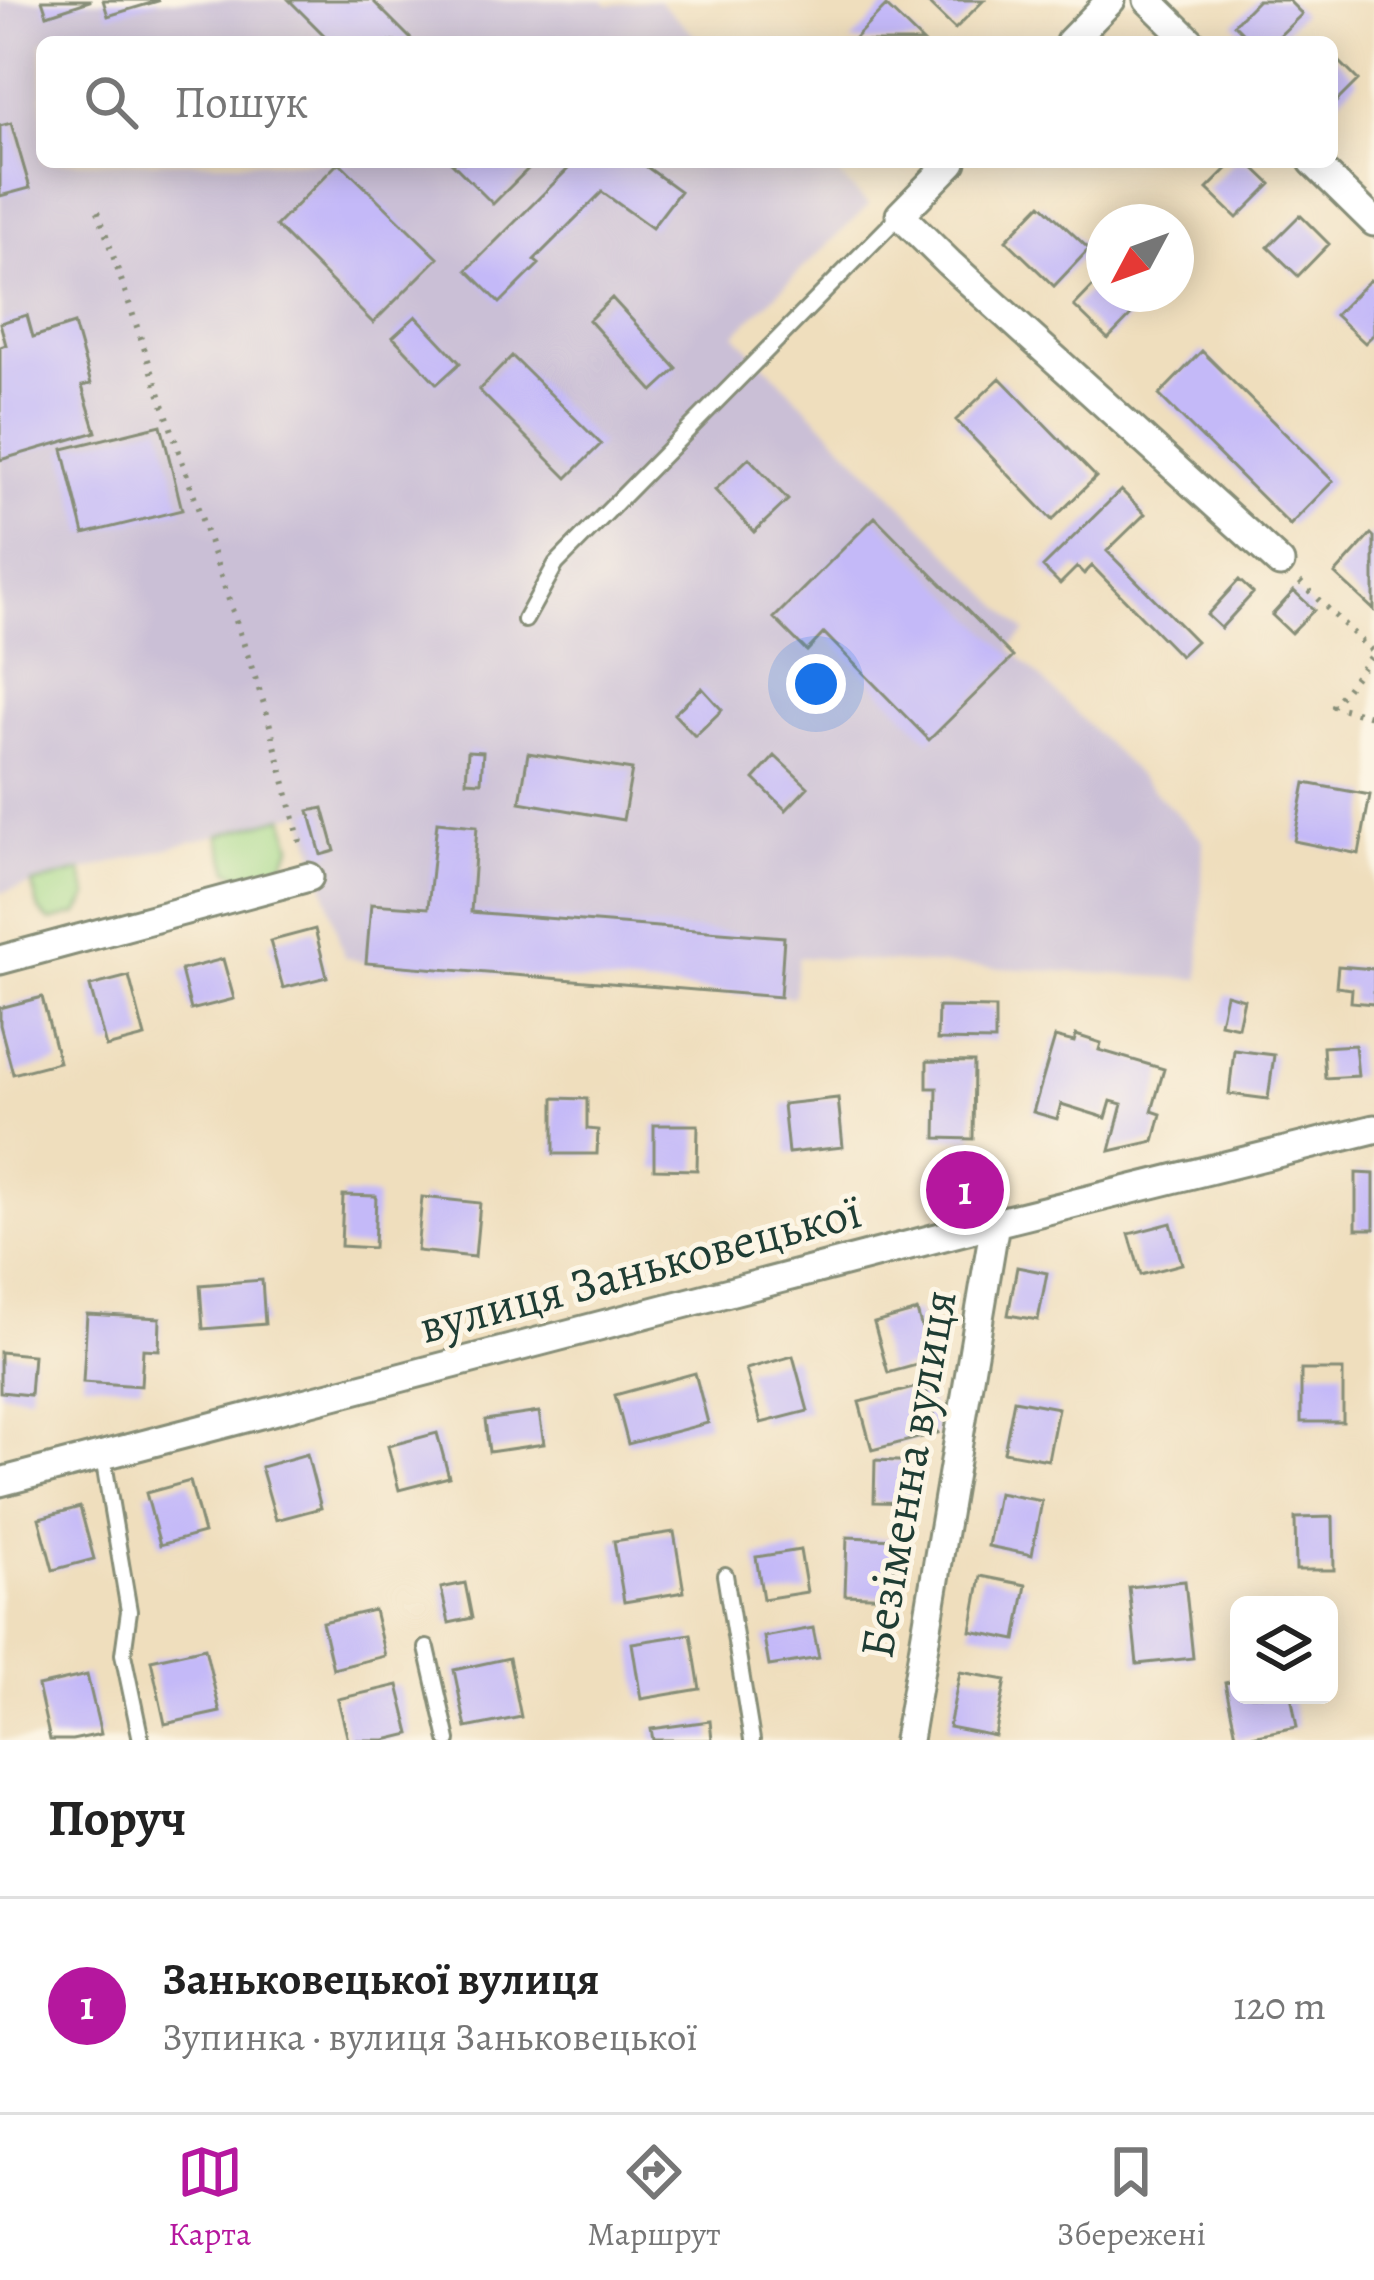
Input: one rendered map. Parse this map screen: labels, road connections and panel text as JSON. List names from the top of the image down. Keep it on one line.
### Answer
{"streets":{"street":["вулиця Заньковецької","Безіменна вулиця"]},"crossings":[["вулиця Заньковецької","Безіменна вулиця"]],"north":"bottom left","page":{"search":"Пошук","pins":"1","heading":"Поруч","list":[{"mark":"1","name":"Заньковецької вулиця","note":"Зупинка · вулиця Заньковецької","value":"120 m"}],"nav":["Карта","Маршрут","Збережені"]}}
